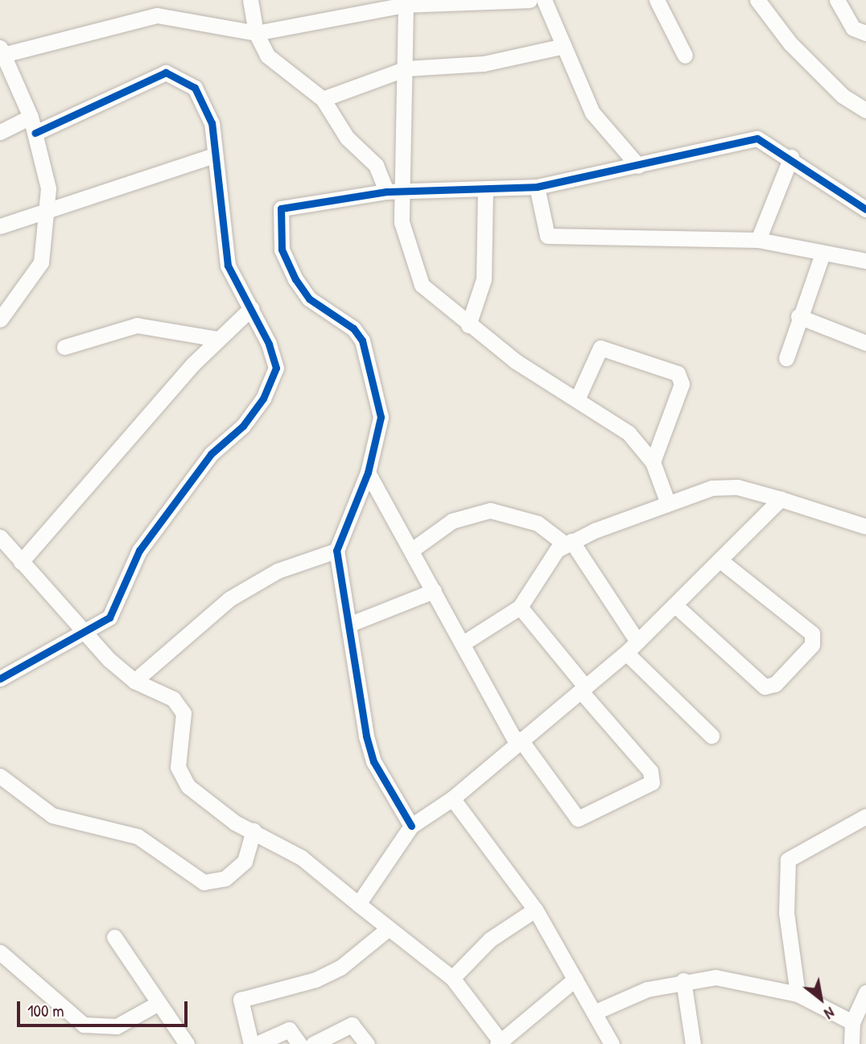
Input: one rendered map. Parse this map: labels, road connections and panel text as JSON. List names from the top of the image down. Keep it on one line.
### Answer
{"scale_bar":"100 m","north":"bottom right"}
